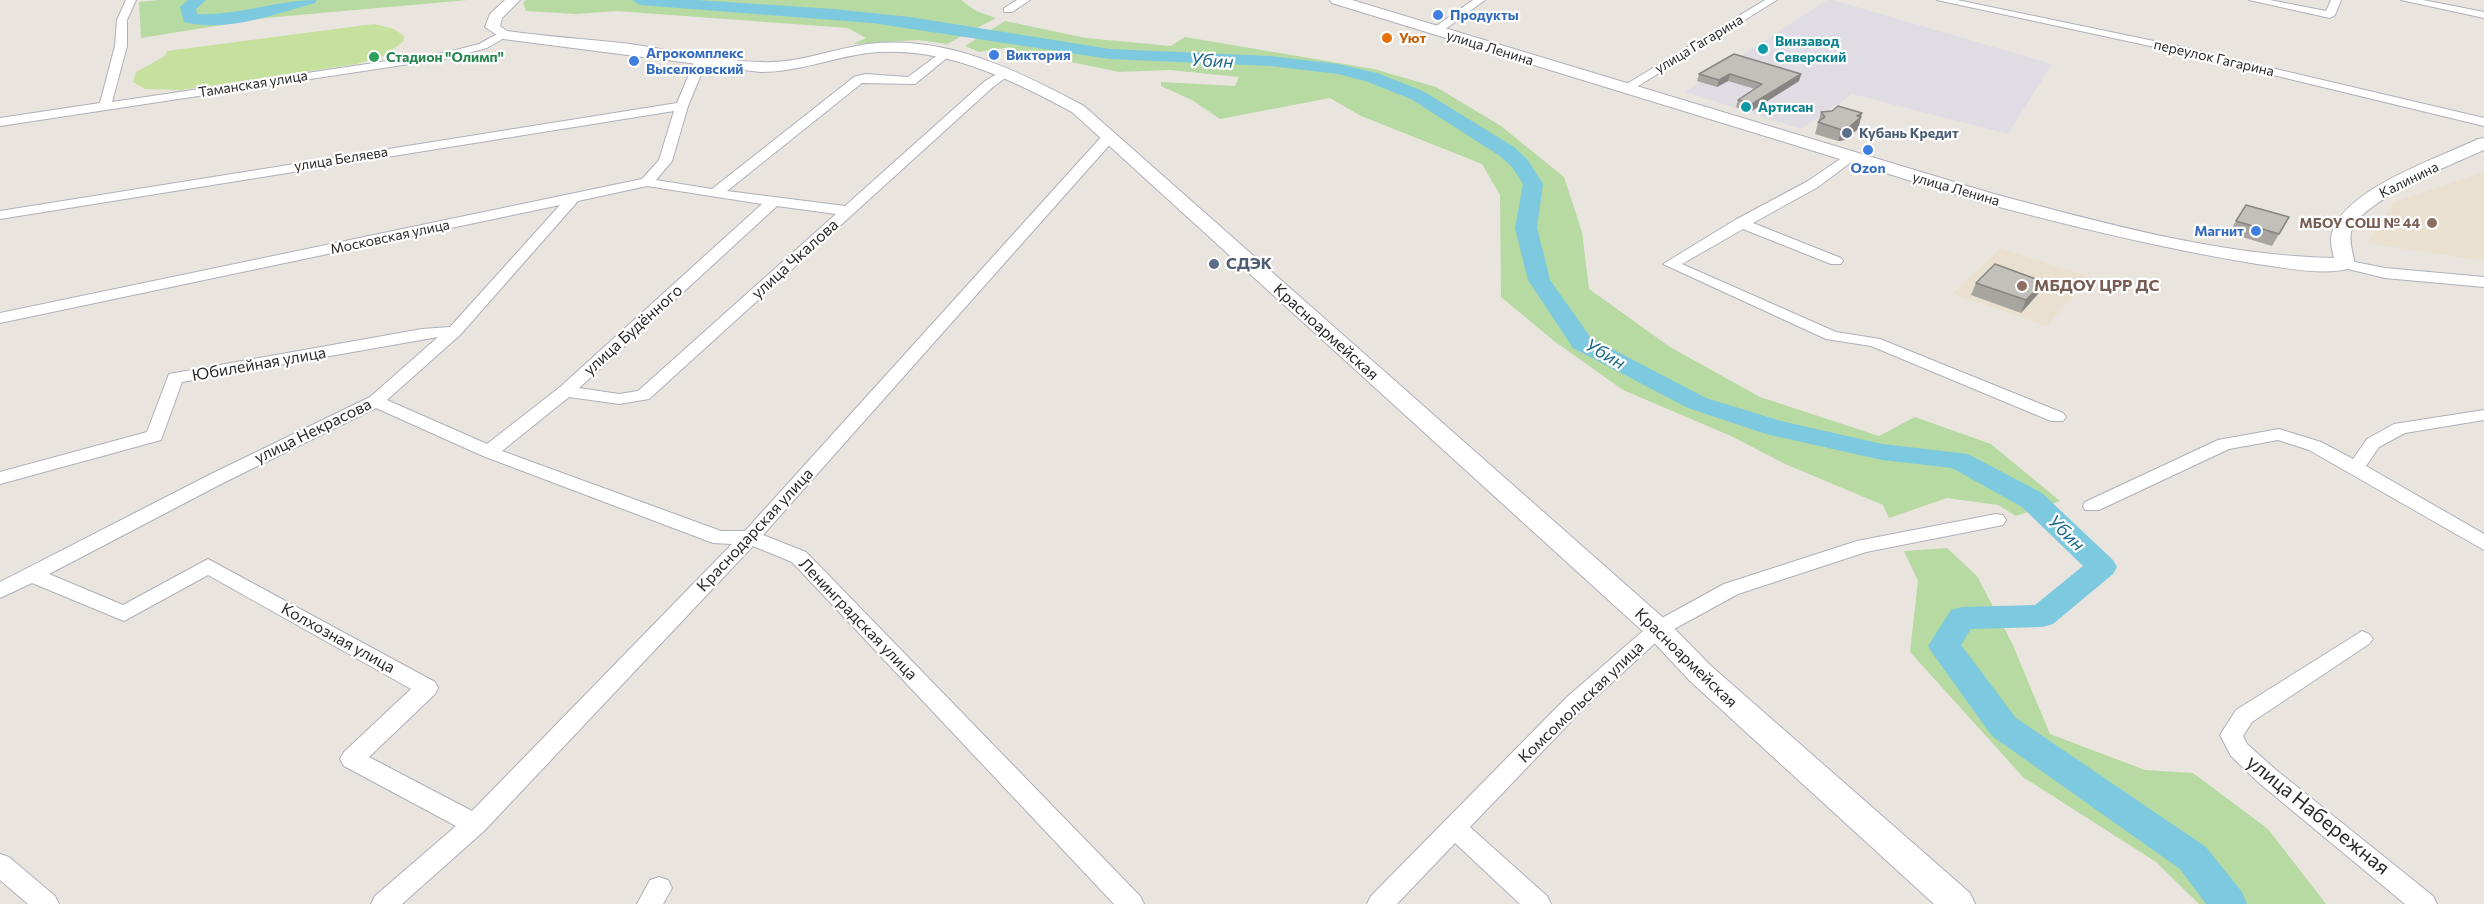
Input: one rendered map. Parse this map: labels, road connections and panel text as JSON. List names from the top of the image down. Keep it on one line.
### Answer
{"streets":{"street":["улица Гагарина","улица Ленина","переулок Гагарина","Таманская улица","улица Беляева","Калинина","Московская улица","улица Чкалова","улица Будённого","Красноармейская","Юбилейная улица","улица Некрасова","Краснодарская улица","Ленинградская улица","Колхозная улица","Комсомольская улица","улица Набережная"]},"crossings":[["улица Гагарина","улица Ленина"],["улица Ленина","Калинина"],["Таманская улица","Красноармейская"],["Московская улица","улица Некрасова"],["улица Чкалова","улица Будённого"],["улица Чкалова","Красноармейская"],["улица Будённого","Ленинградская улица"],["Красноармейская","Краснодарская улица"],["Красноармейская","Комсомольская улица"],["Юбилейная улица","улица Некрасова"],["улица Некрасова","Ленинградская улица"],["улица Некрасова","Колхозная улица"],["Краснодарская улица","Ленинградская улица"],["Краснодарская улица","Колхозная улица"]],"water":["Убин"],"places":["Продукты","Уют","Винзавод Северский","Виктория","Стадион \"Олимп\"","Агрокомплекс Выселковский","Артисан","Кубань Кредит","Ozon","МБОУ СОШ № 44","Магнит","СДЭК","МБДОУ ЦРР ДС"]}
